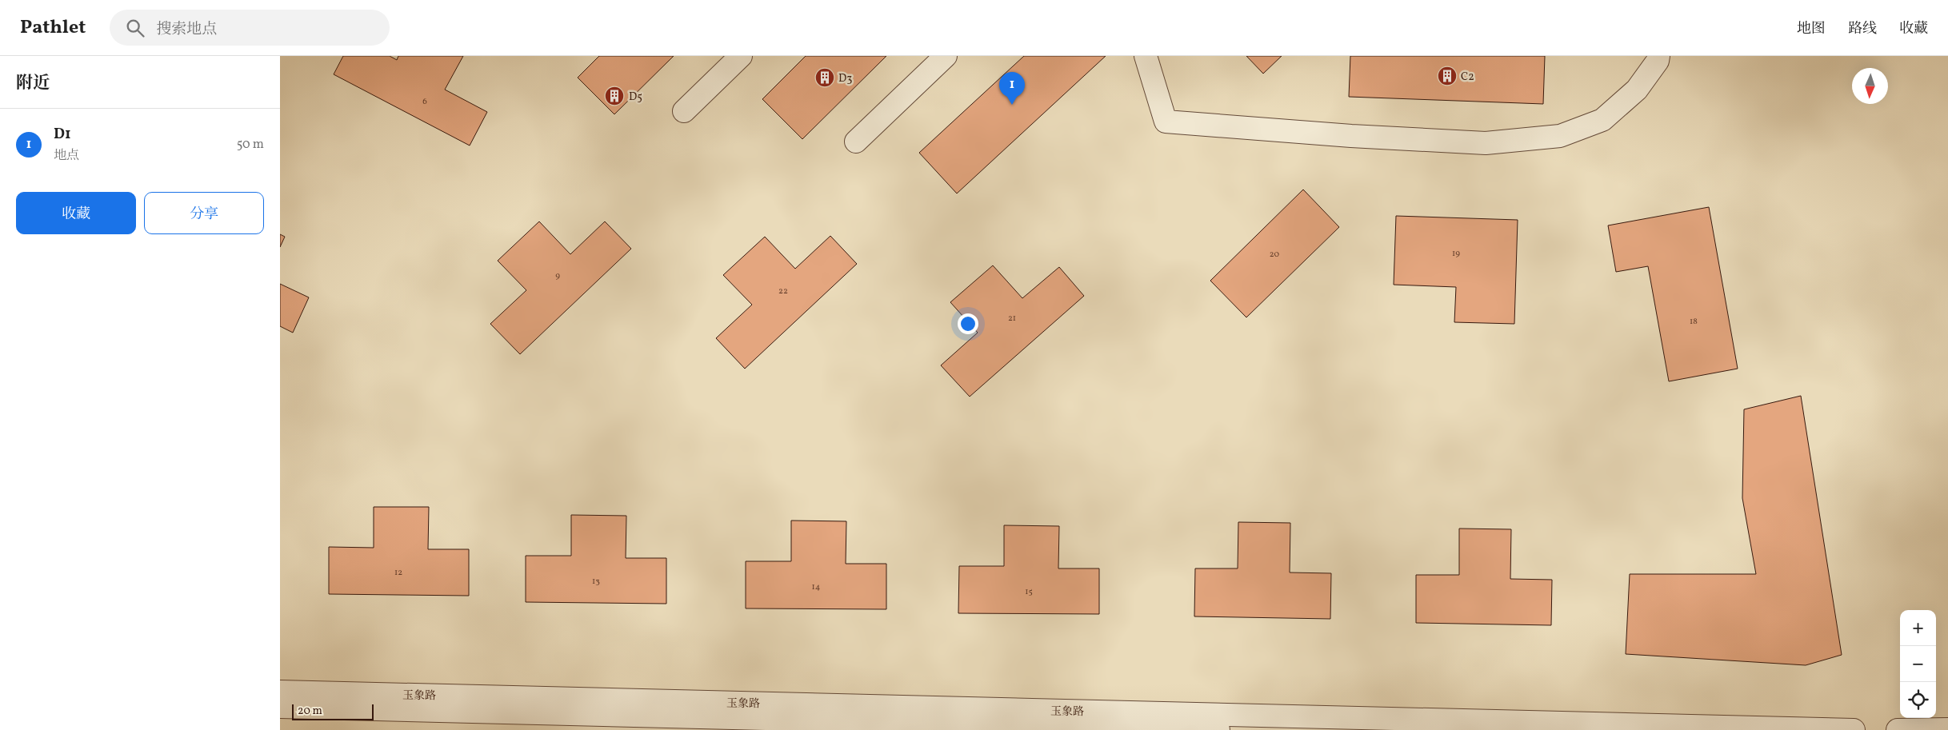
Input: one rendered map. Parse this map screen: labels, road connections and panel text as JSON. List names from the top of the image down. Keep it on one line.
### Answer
{"streets":{"street":["玉象路"]},"places":{"building":["C2","D3","D5"]},"house_numbers":["6","19","20","9","22","21","18","12","13","14","15"],"scale_bar":"20 m","north":"bottom","page":{"header":"Pathlet","search":"搜索地点","nav":["地图","路线","收藏"],"heading":"附近","pins":"1","list":[{"mark":"1","name":"D1","note":"地点","value":"50 m"}],"buttons":["收藏","分享"],"map_buttons":["+","−"],"scale":"20 m"}}
